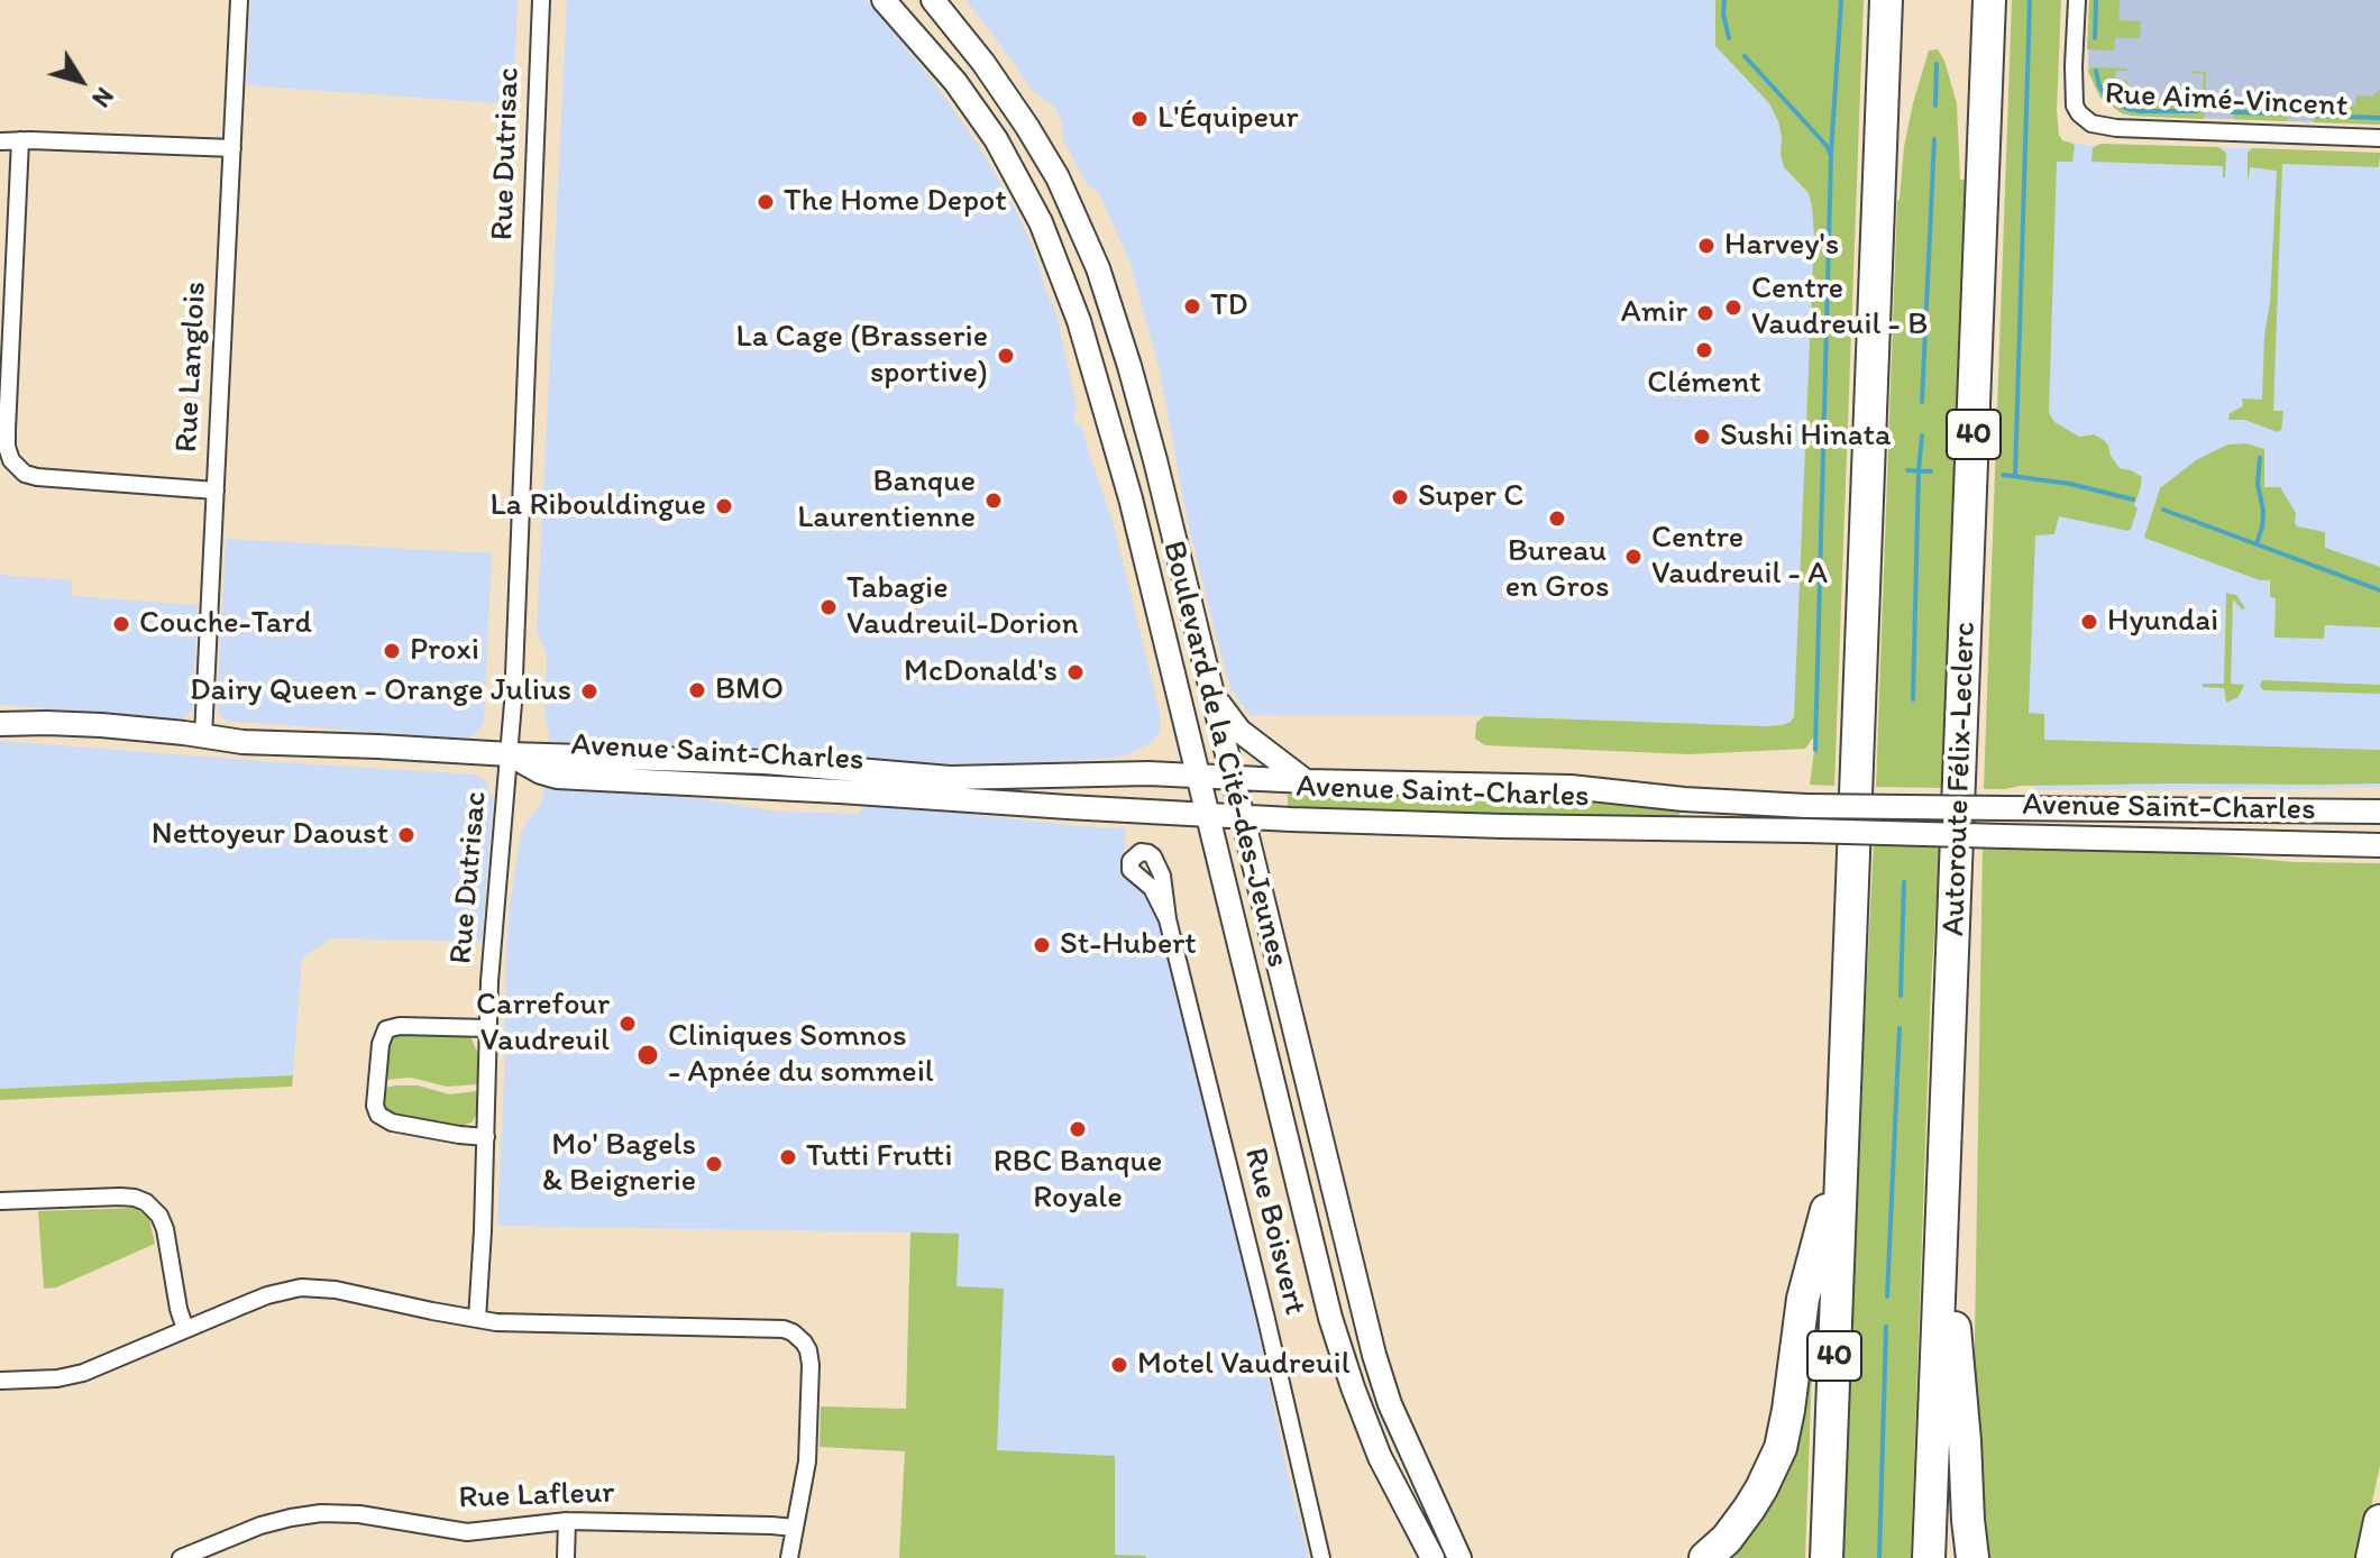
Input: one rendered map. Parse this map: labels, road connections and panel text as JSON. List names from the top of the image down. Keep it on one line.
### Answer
{"streets":{"highway":["40","Autoroute Félix-Leclerc"],"main road":["Avenue Saint-Charles","Boulevard de la Cité-des-Jeunes"],"street":["Rue Aimé-Vincent","Rue Dutrisac","Rue Langlois","Rue Boisvert","Rue Lafleur"]},"crossings":[["Rue Dutrisac","Avenue Saint-Charles"],["Rue Langlois","Avenue Saint-Charles"],["Avenue Saint-Charles","Boulevard de la Cité-des-Jeunes"]],"places":["L'Équipeur","The Home Depot","Harvey's","TD","Centre Vaudreuil - B","Amir","Clément","La Cage (Brasserie sportive)","Sushi Hinata","Super C","Banque Laurentienne","La Ribouldingue","Bureau en Gros","Centre Vaudreuil - A","Tabagie Vaudreuil-Dorion","Hyundai","Couche-Tard","Proxi","McDonald's","BMO","Dairy Queen - Orange Julius","Nettoyeur Daoust","St-Hubert","Carrefour Vaudreuil","Cliniques Somnos - Apnée du sommeil","RBC Banque Royale","Tutti Frutti","Mo' Bagels & Beignerie","Motel Vaudreuil"],"north":"bottom right"}
